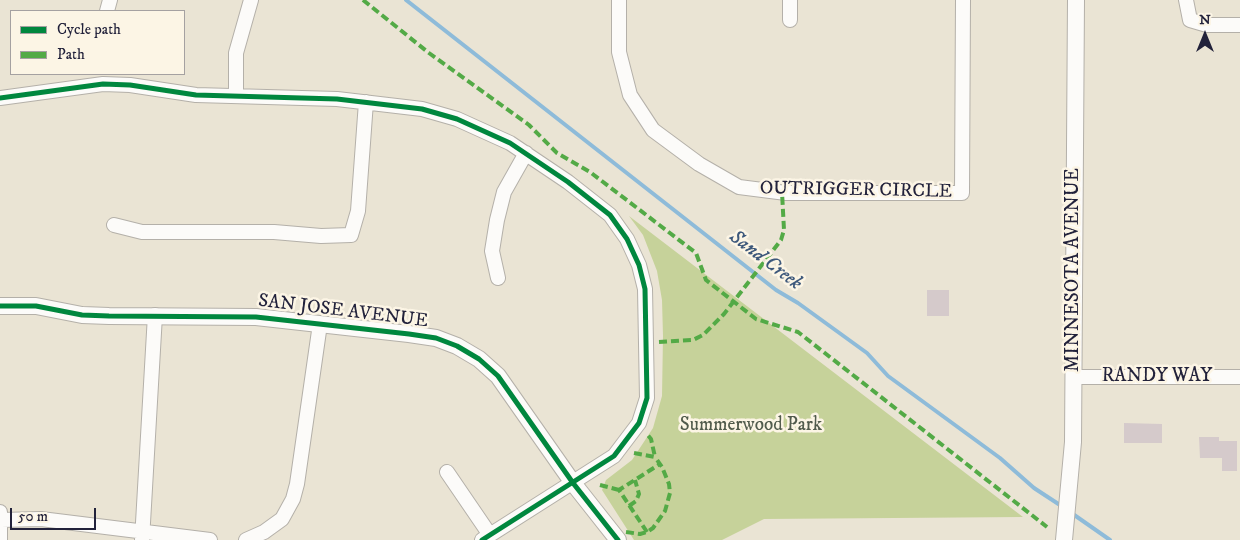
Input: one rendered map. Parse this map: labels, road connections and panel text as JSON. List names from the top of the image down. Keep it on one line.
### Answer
{"streets":{"street":["OUTRIGGER CIRCLE","MINNESOTA AVENUE","SAN JOSE AVENUE","RANDY WAY"]},"crossings":[["MINNESOTA AVENUE","RANDY WAY"]],"water":["Sand Creek"],"parks":["Summerwood Park"],"legend":["Cycle path","Path"],"scale_bar":"50 m","north":"top"}
